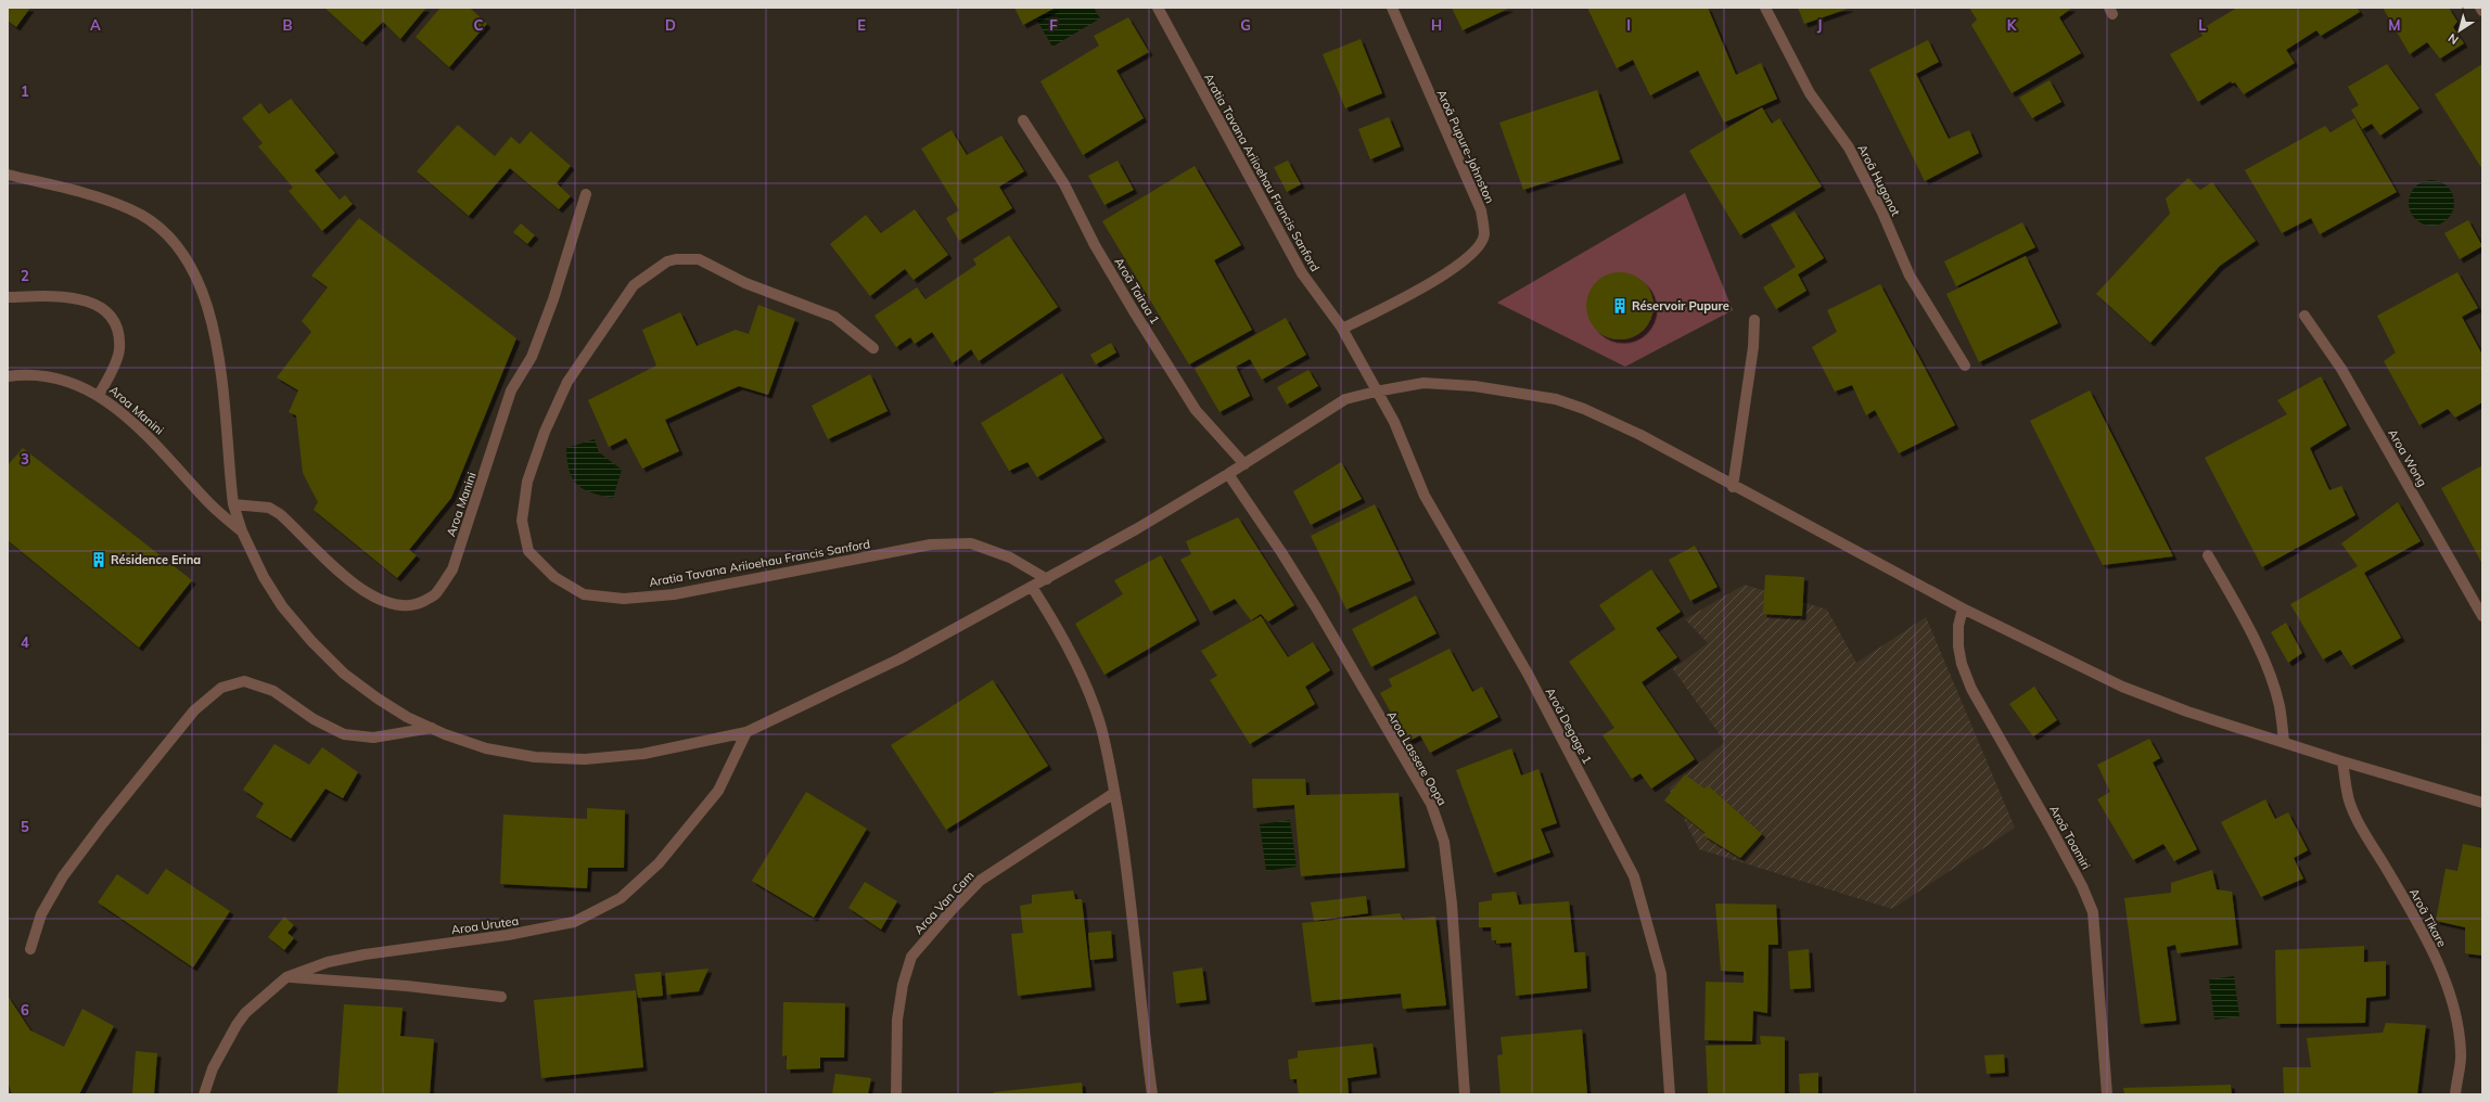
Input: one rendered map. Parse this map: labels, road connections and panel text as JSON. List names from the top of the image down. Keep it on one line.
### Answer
{"streets":{"street":["Aroā Pupure-Johnston","Aratia Tavana Ariioehau Francis Sanford","Aroā Hugonot","Aroā Tairua 1","Aroa Manini","Aroa Wong","Aroā Degage 1","Aroa Lassere Oopa","Aroā Toamiri","Aroa Van Cam","Aroā Tikare","Aroa Urutea"]},"crossings":[["Aroā Pupure-Johnston","Aratia Tavana Ariioehau Francis Sanford"],["Aratia Tavana Ariioehau Francis Sanford","Aroā Degage 1"]],"places":{"building":["Réservoir Pupure","Résidence Erina"]},"north":"bottom left","grid":{"columns":["A","B","C","D","E","F","G","H","I","J","K","L","M"],"rows":["1","2","3","4","5","6"]}}
